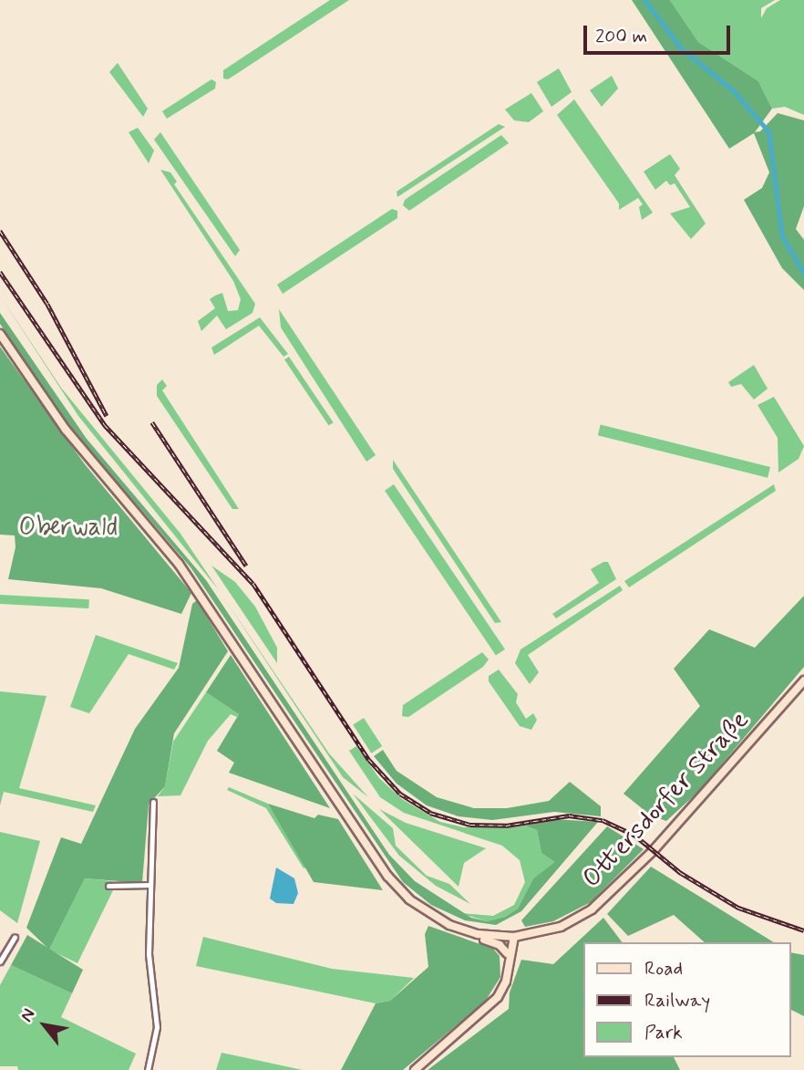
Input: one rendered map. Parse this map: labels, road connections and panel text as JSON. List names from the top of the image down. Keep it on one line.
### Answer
{"streets":{"street":["Ottersdorfer Straße"]},"parks":["Oberwald"],"legend":["Road","Railway","Park"],"scale_bar":"200 m","north":"top left"}
